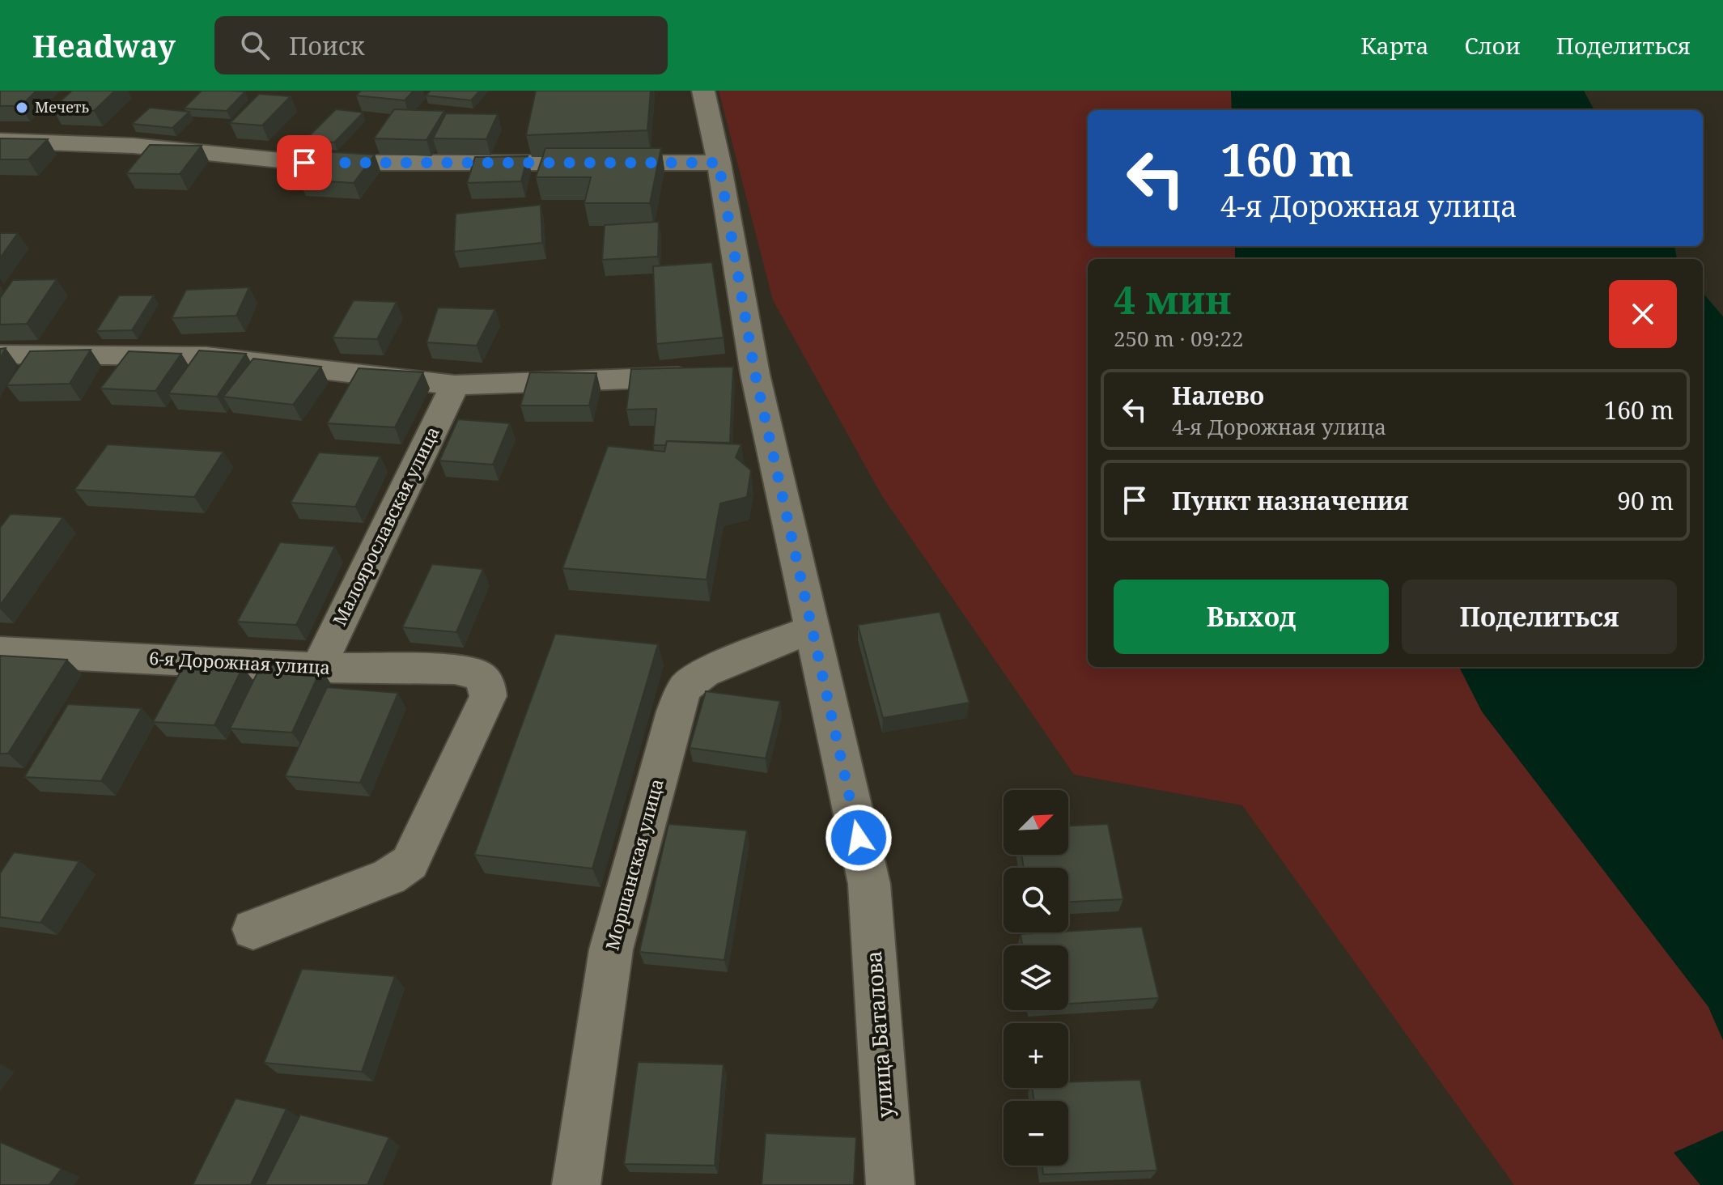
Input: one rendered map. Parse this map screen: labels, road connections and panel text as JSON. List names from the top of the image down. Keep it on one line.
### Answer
{"streets":{"street":["Малоярославская улица","6-я Дорожная улица","Моршанская улица","улица Баталова"]},"crossings":[["Малоярославская улица","6-я Дорожная улица"],["Моршанская улица","улица Баталова"]],"places":["Мечеть"],"north":"top right","page":{"header":"Headway","search":"Поиск","nav":["Карта","Слои","Поделиться"],"turn":["160 m","4-я Дорожная улица"],"heading":["4 мин","250 m · 09:22"],"list":[{"name":"Налево","note":"4-я Дорожная улица","value":"160 m"},{"name":"Пункт назначения","value":"90 m"}],"buttons":["Выход","Поделиться"],"map_buttons":["+","−"]}}
